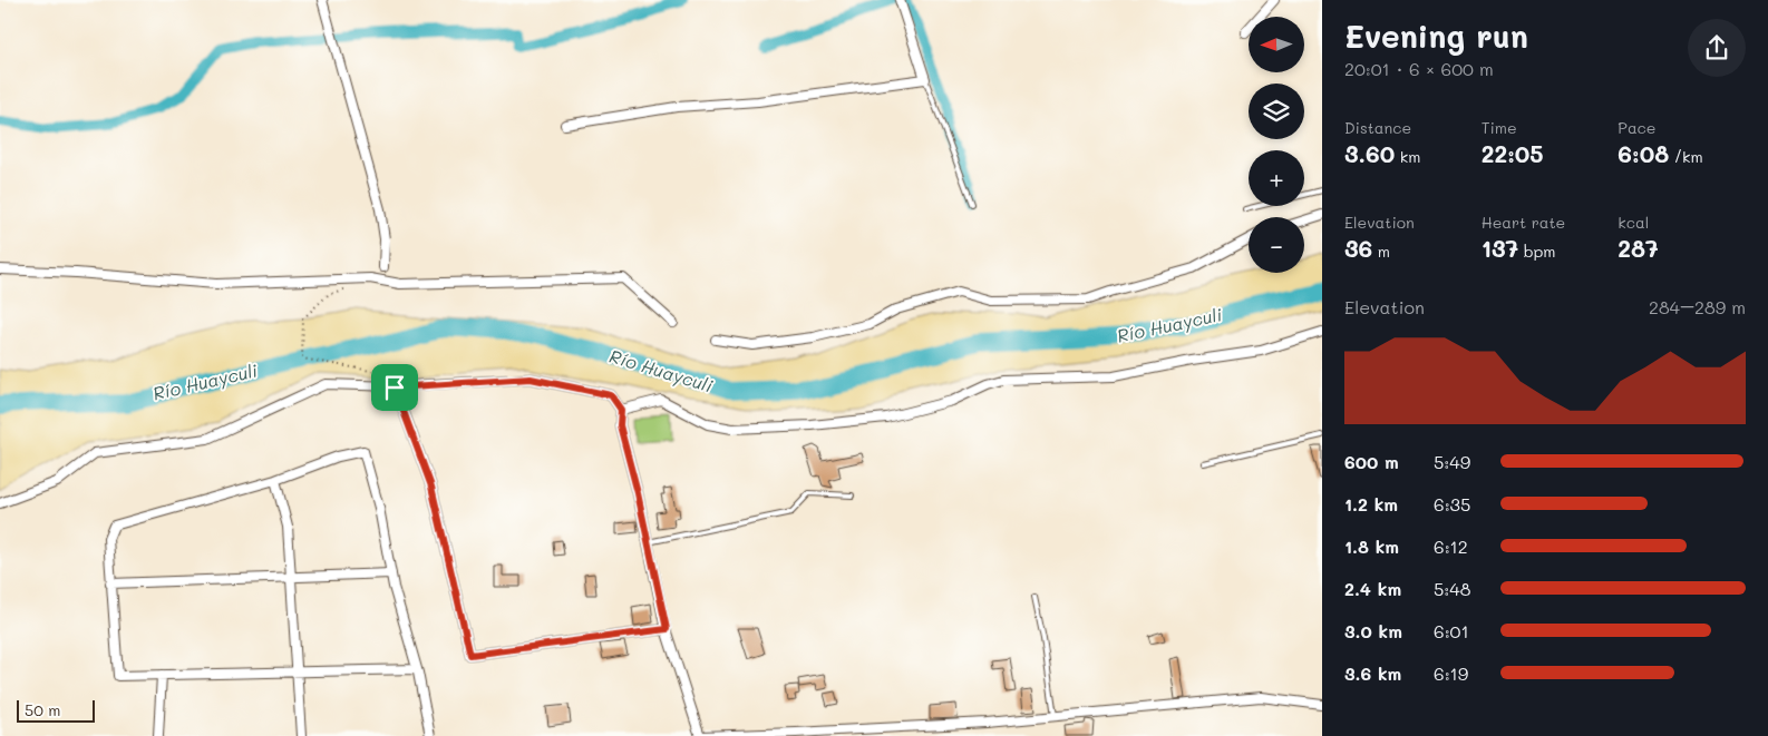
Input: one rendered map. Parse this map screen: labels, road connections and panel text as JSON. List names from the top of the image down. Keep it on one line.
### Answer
{"water":["Río Huayculi"],"scale_bar":"50 m","north":"left","page":{"heading":["Evening run","20:01 · 6 × 600 m"],"map_buttons":["+","−"],"stats":[["Distance","3.60 km"],["Time","22:05"],["Pace","6:08 /km"],["Elevation","36 m"],["Heart rate","137 bpm"],["kcal","287"]],"chart":["Elevation","284–289 m"],"list":[{"name":"600 m","note":"5:49"},{"name":"1.2 km","note":"6:35"},{"name":"1.8 km","note":"6:12"},{"name":"2.4 km","note":"5:48"},{"name":"3.0 km","note":"6:01"},{"name":"3.6 km","note":"6:19"}],"scale":"50 m"}}
